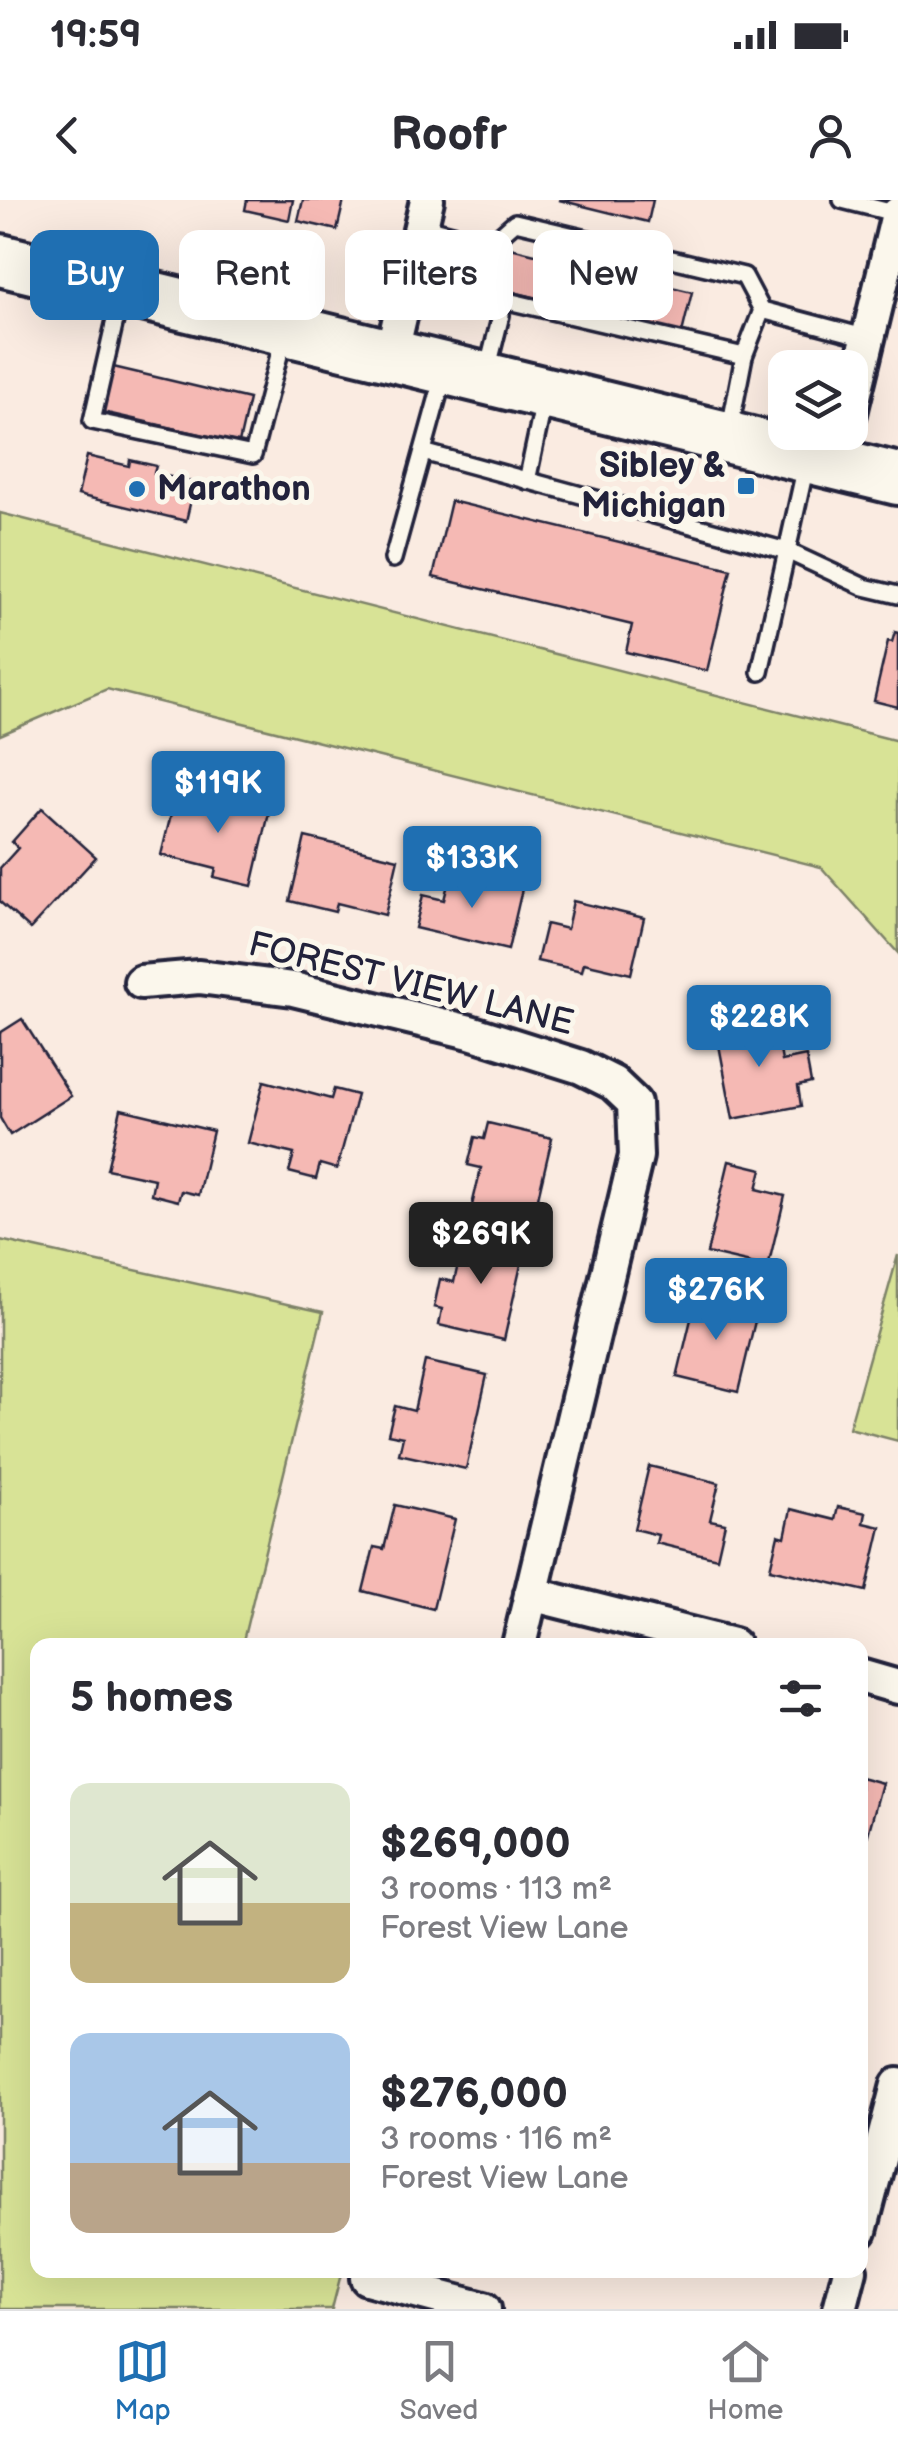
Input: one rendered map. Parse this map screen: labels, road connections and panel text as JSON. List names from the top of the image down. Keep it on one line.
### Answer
{"streets":{"street":["FOREST VIEW LANE"]},"places":{"transit":["Sibley & Michigan"],"other":["Marathon"]},"page":{"status":"19:59","header":"Roofr","chip":["Buy","Rent","Filters","New"],"price":["$119K","$133K","$228K","$269K","$276K"],"heading":"5 homes","list":[{"name":"$269,000","note":"3 rooms · 113 m² · Forest View Lane"},{"name":"$276,000","note":"3 rooms · 116 m² · Forest View Lane"}],"tabs":["Map","Saved","Home"]}}
